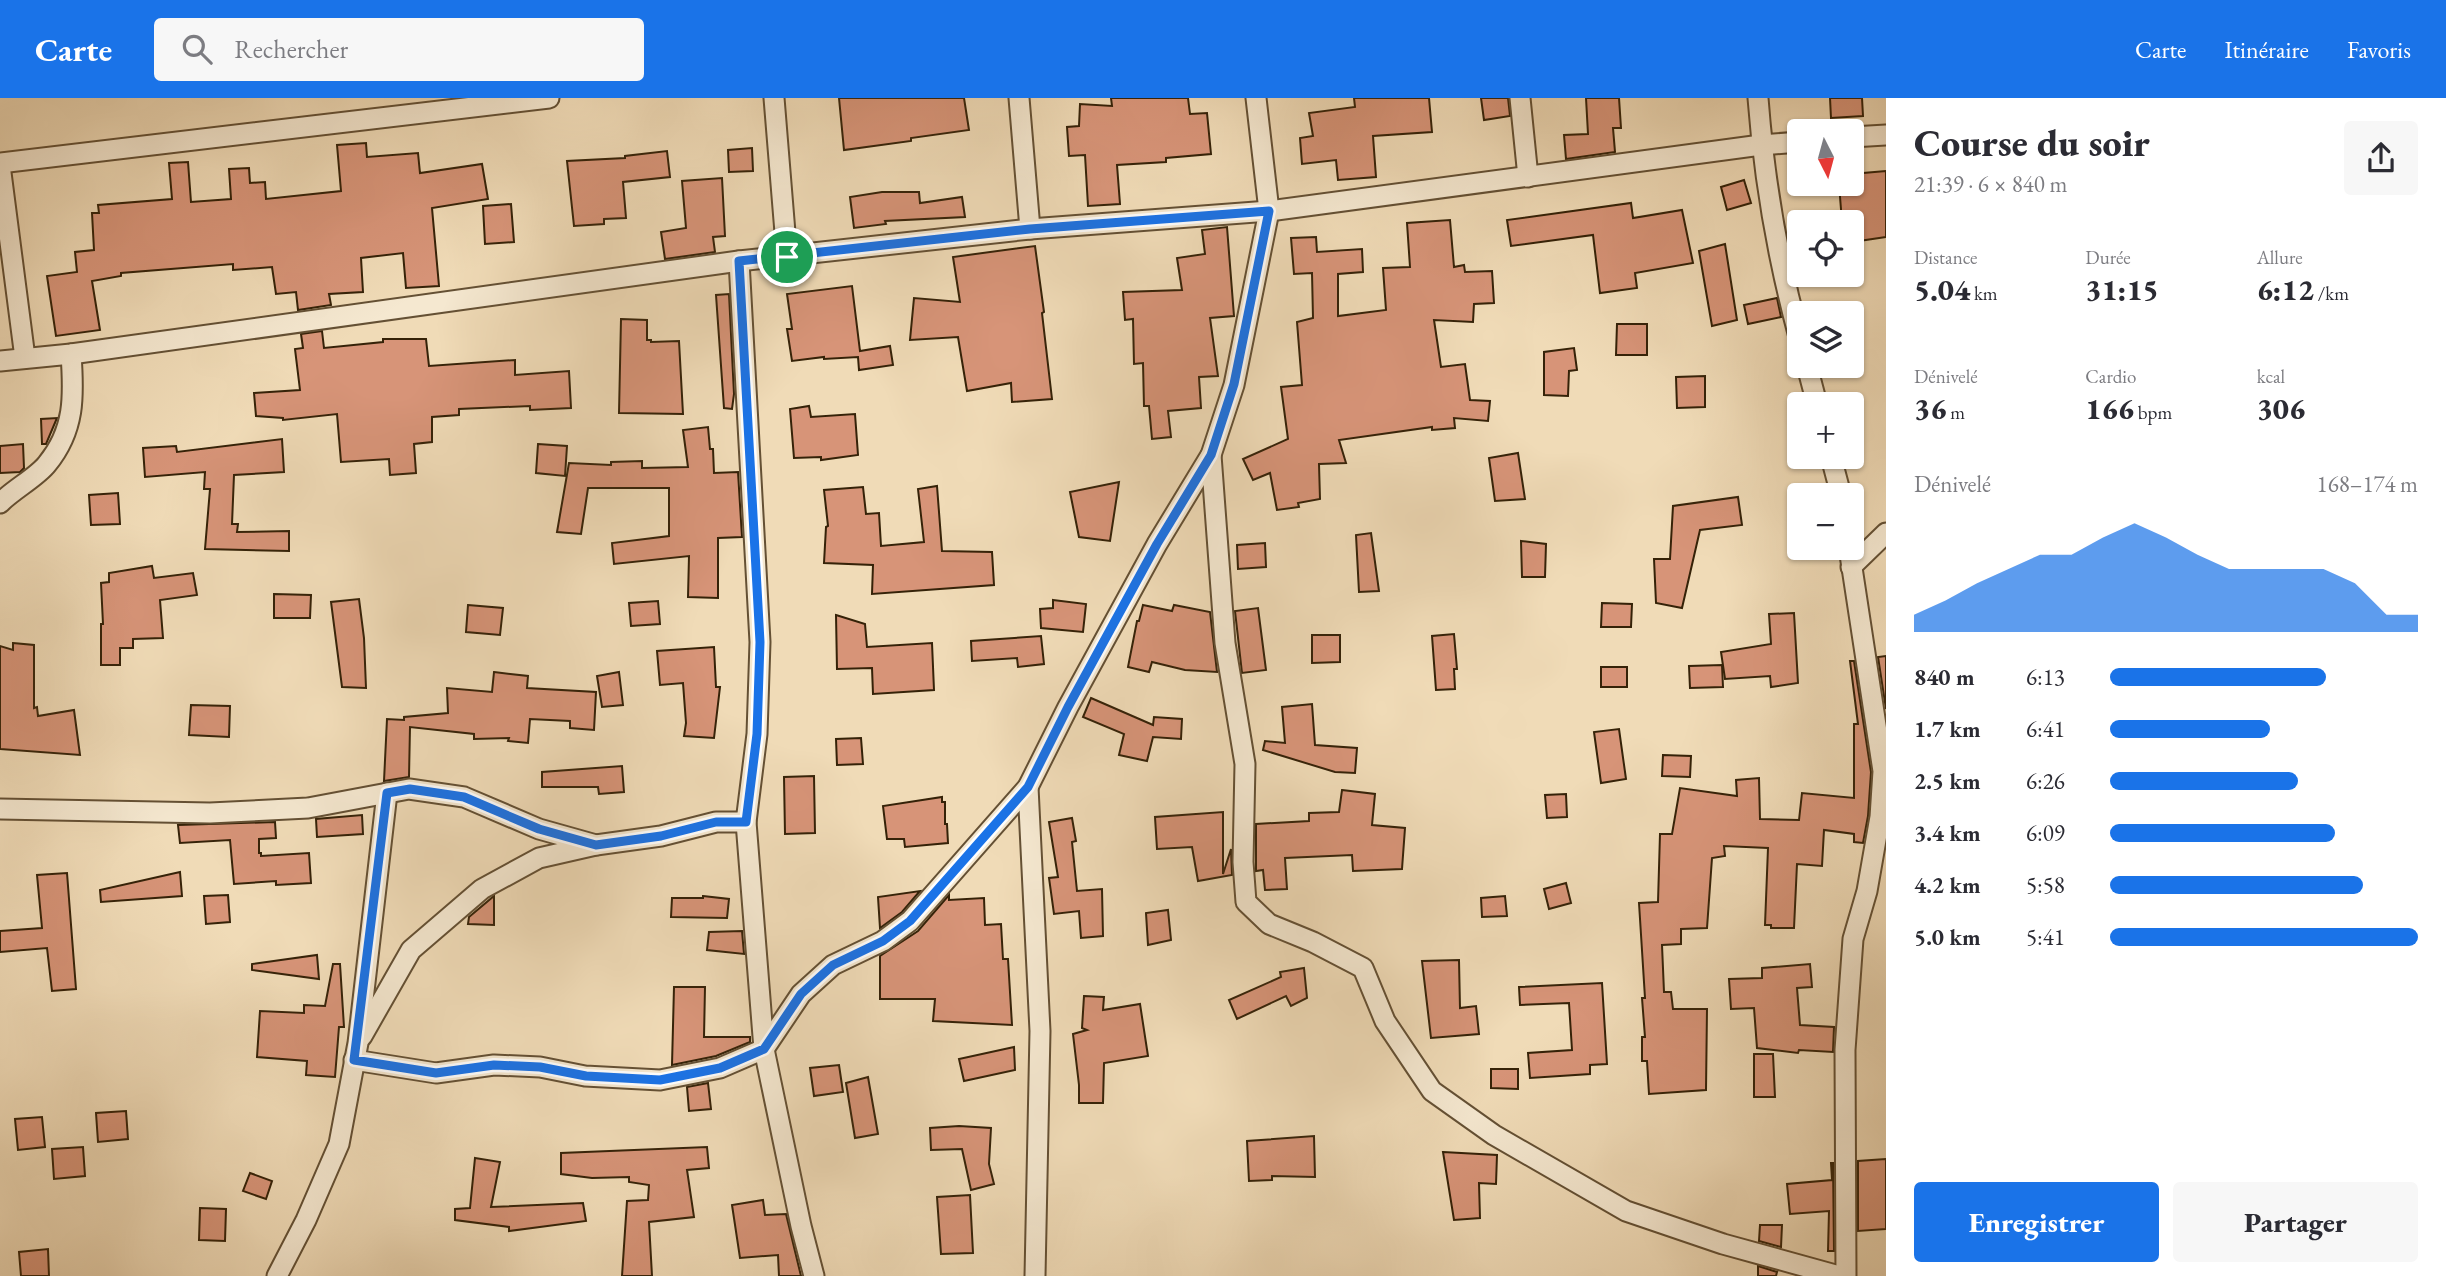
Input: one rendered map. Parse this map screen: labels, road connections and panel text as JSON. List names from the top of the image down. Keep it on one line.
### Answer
{"north":"bottom","page":{"header":"Carte","search":"Rechercher","nav":["Carte","Itinéraire","Favoris"],"heading":["Course du soir","21:39 · 6 × 840 m"],"map_buttons":["+","−"],"stats":[["Distance","5.04 km"],["Durée","31:15"],["Allure","6:12 /km"],["Dénivelé","36 m"],["Cardio","166 bpm"],["kcal","306"]],"chart":["Dénivelé","168–174 m"],"list":[{"name":"840 m","note":"6:13"},{"name":"1.7 km","note":"6:41"},{"name":"2.5 km","note":"6:26"},{"name":"3.4 km","note":"6:09"},{"name":"4.2 km","note":"5:58"},{"name":"5.0 km","note":"5:41"}],"buttons":["Enregistrer","Partager"]}}
